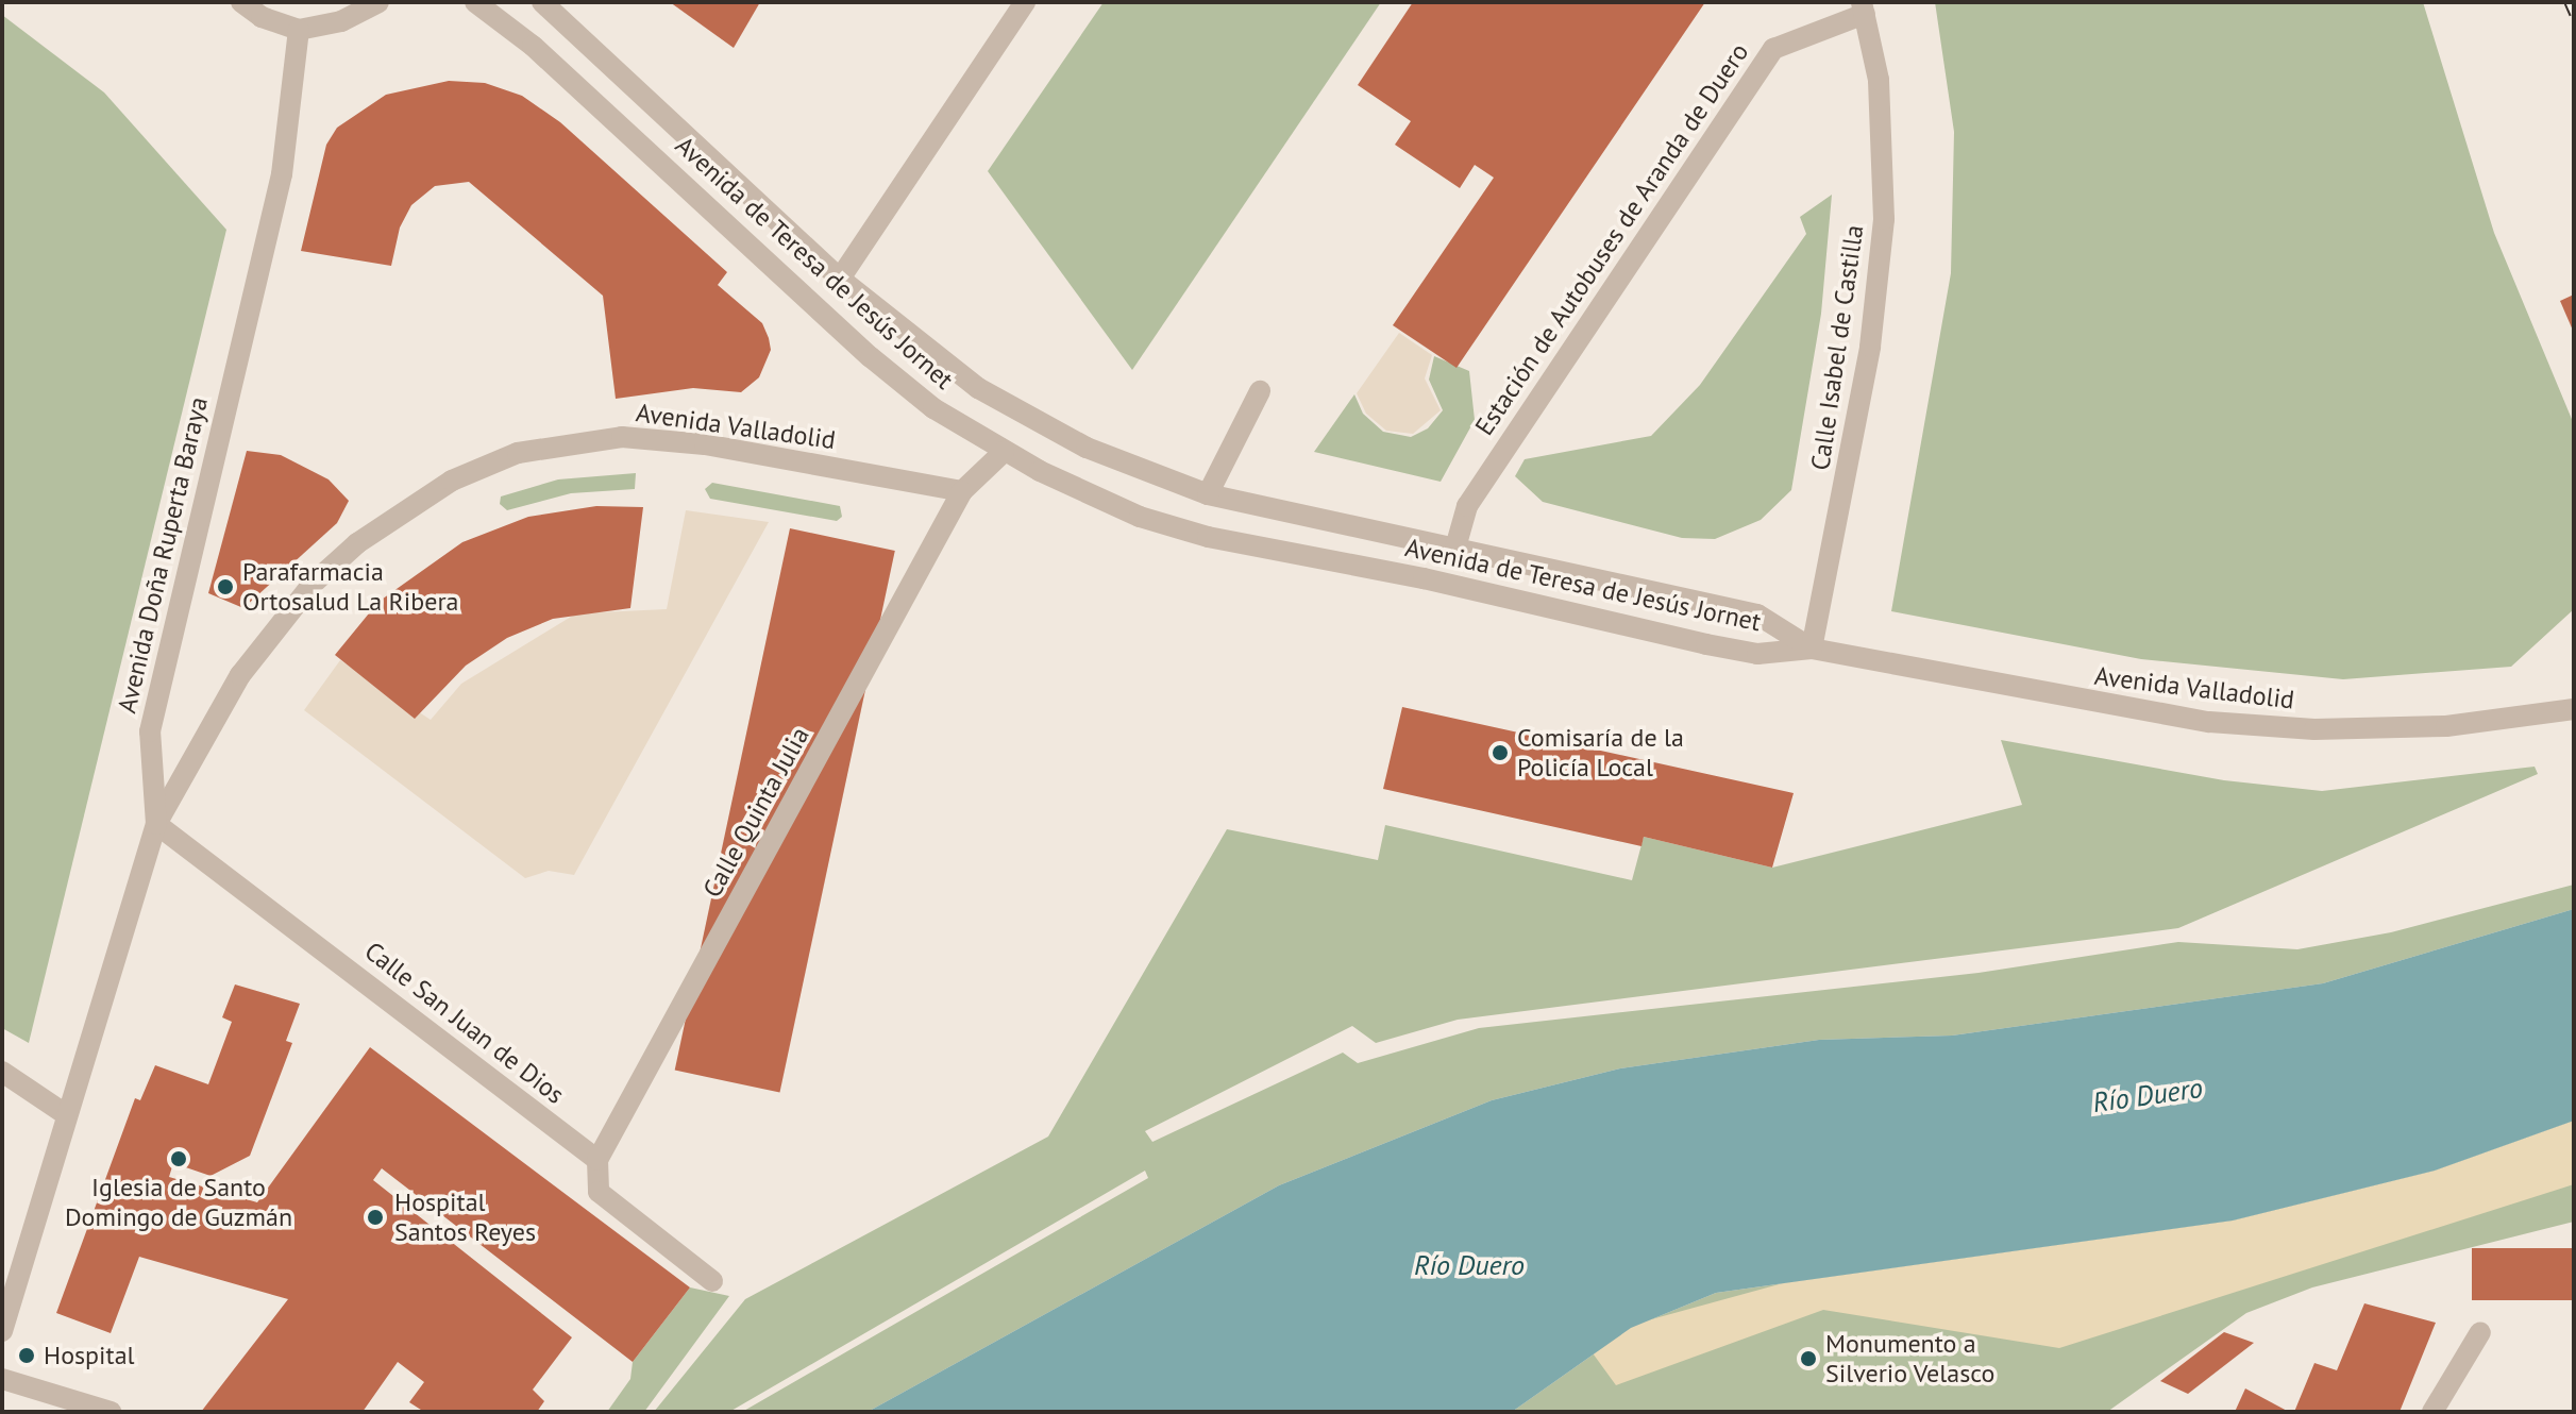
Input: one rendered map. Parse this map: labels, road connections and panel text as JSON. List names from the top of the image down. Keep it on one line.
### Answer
{"streets":{"street":["Estación de Autobuses de Aranda de Duero","Avenida de Teresa de Jesús Jornet","Calle Isabel de Castilla","Avenida Valladolid","Avenida Doña Ruperta Baraya","Calle Quinta Julia","Calle San Juan de Dios"]},"crossings":[["Estación de Autobuses de Aranda de Duero","Avenida de Teresa de Jesús Jornet"],["Estación de Autobuses de Aranda de Duero","Calle Isabel de Castilla"],["Avenida de Teresa de Jesús Jornet","Calle Isabel de Castilla"],["Avenida de Teresa de Jesús Jornet","Avenida Valladolid"],["Calle Isabel de Castilla","Avenida Valladolid"],["Avenida Valladolid","Avenida Doña Ruperta Baraya"],["Avenida Valladolid","Calle Quinta Julia"],["Avenida Valladolid","Calle San Juan de Dios"],["Avenida Doña Ruperta Baraya","Calle San Juan de Dios"],["Calle Quinta Julia","Calle San Juan de Dios"]],"water":["Río Duero"],"places":["Parafarmacia Ortosalud La Ribera","Comisaría de la Policía Local","Iglesia de Santo Domingo de Guzmán","Hospital Santos Reyes","Hospital","Monumento a Silverio Velasco"]}
